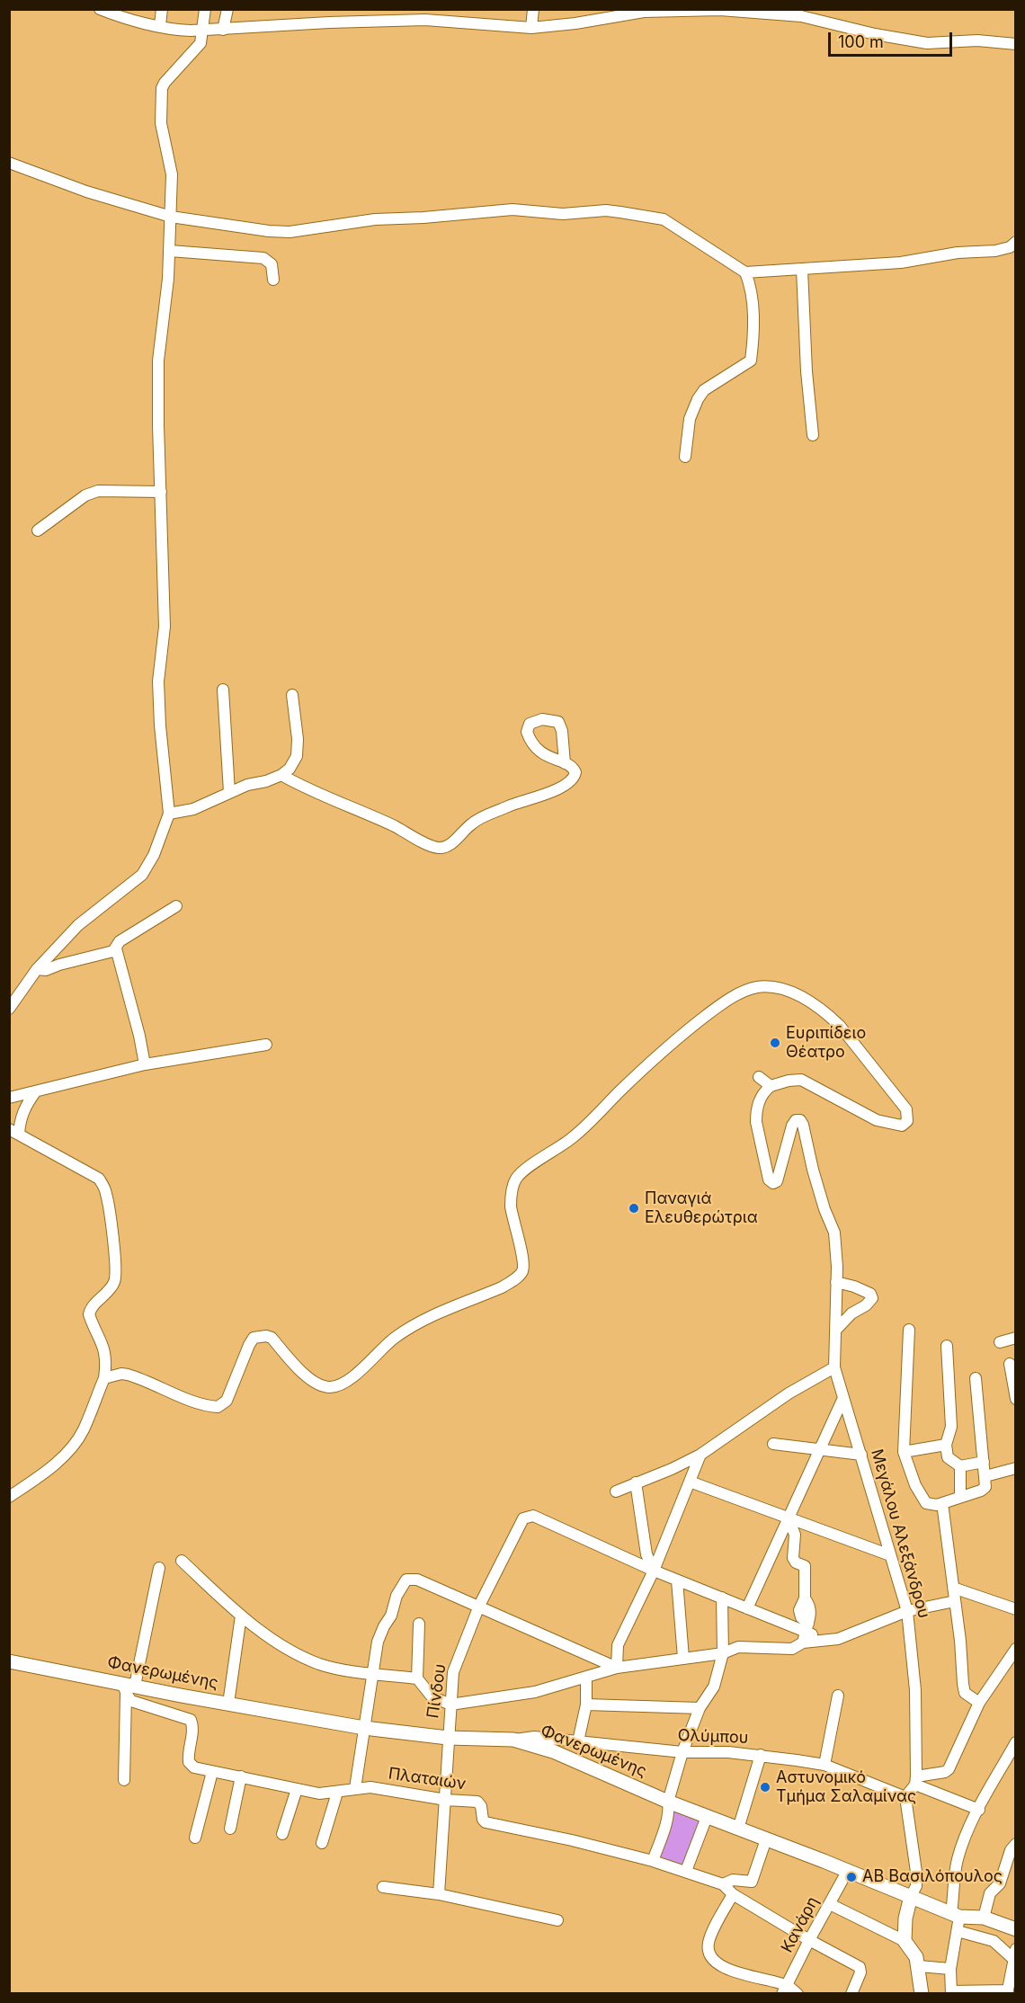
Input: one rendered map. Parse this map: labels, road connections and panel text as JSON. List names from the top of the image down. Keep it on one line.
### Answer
{"streets":{"main road":["Φανερωμένης"],"street":["Μεγάλου Αλεξάνδρου","Πίνδου","Ολύμπου","Πλαταιών","Κανάρη"]},"crossings":[["Φανερωμένης","Πίνδου"],["Φανερωμένης","Ολύμπου"],["Φανερωμένης","Πλαταιών"],["Φανερωμένης","Κανάρη"],["Πίνδου","Πλαταιών"]],"places":["Ευριπίδειο Θέατρο","Παναγιά Ελευθερώτρια","Αστυνομικό Τμήμα Σαλαμίνας","ΑΒ Βασιλόπουλος"],"scale_bar":"100 m"}
